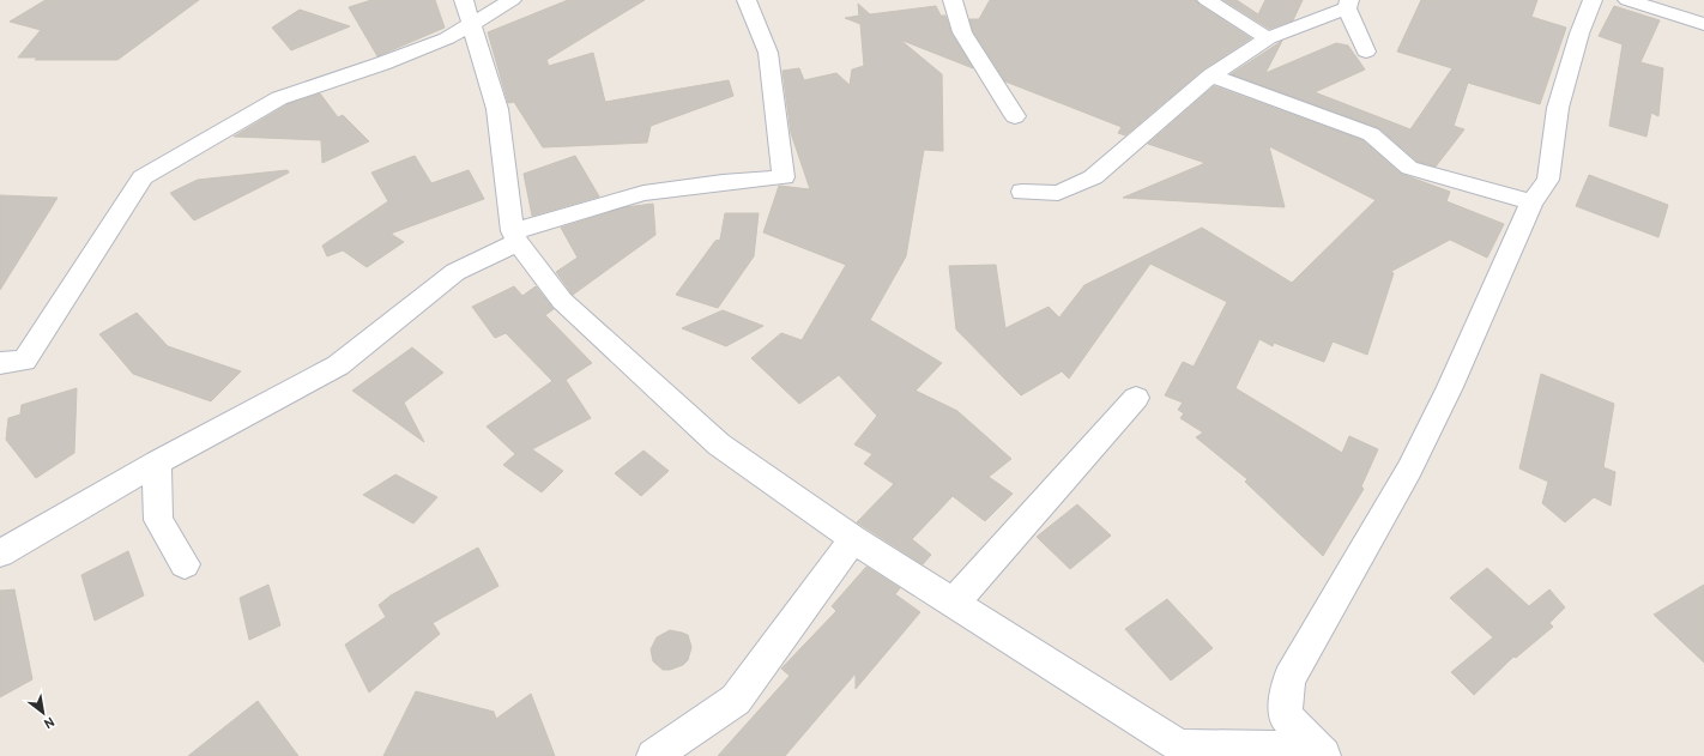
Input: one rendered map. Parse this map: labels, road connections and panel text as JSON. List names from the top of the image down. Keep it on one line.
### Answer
{"north":"bottom right"}
